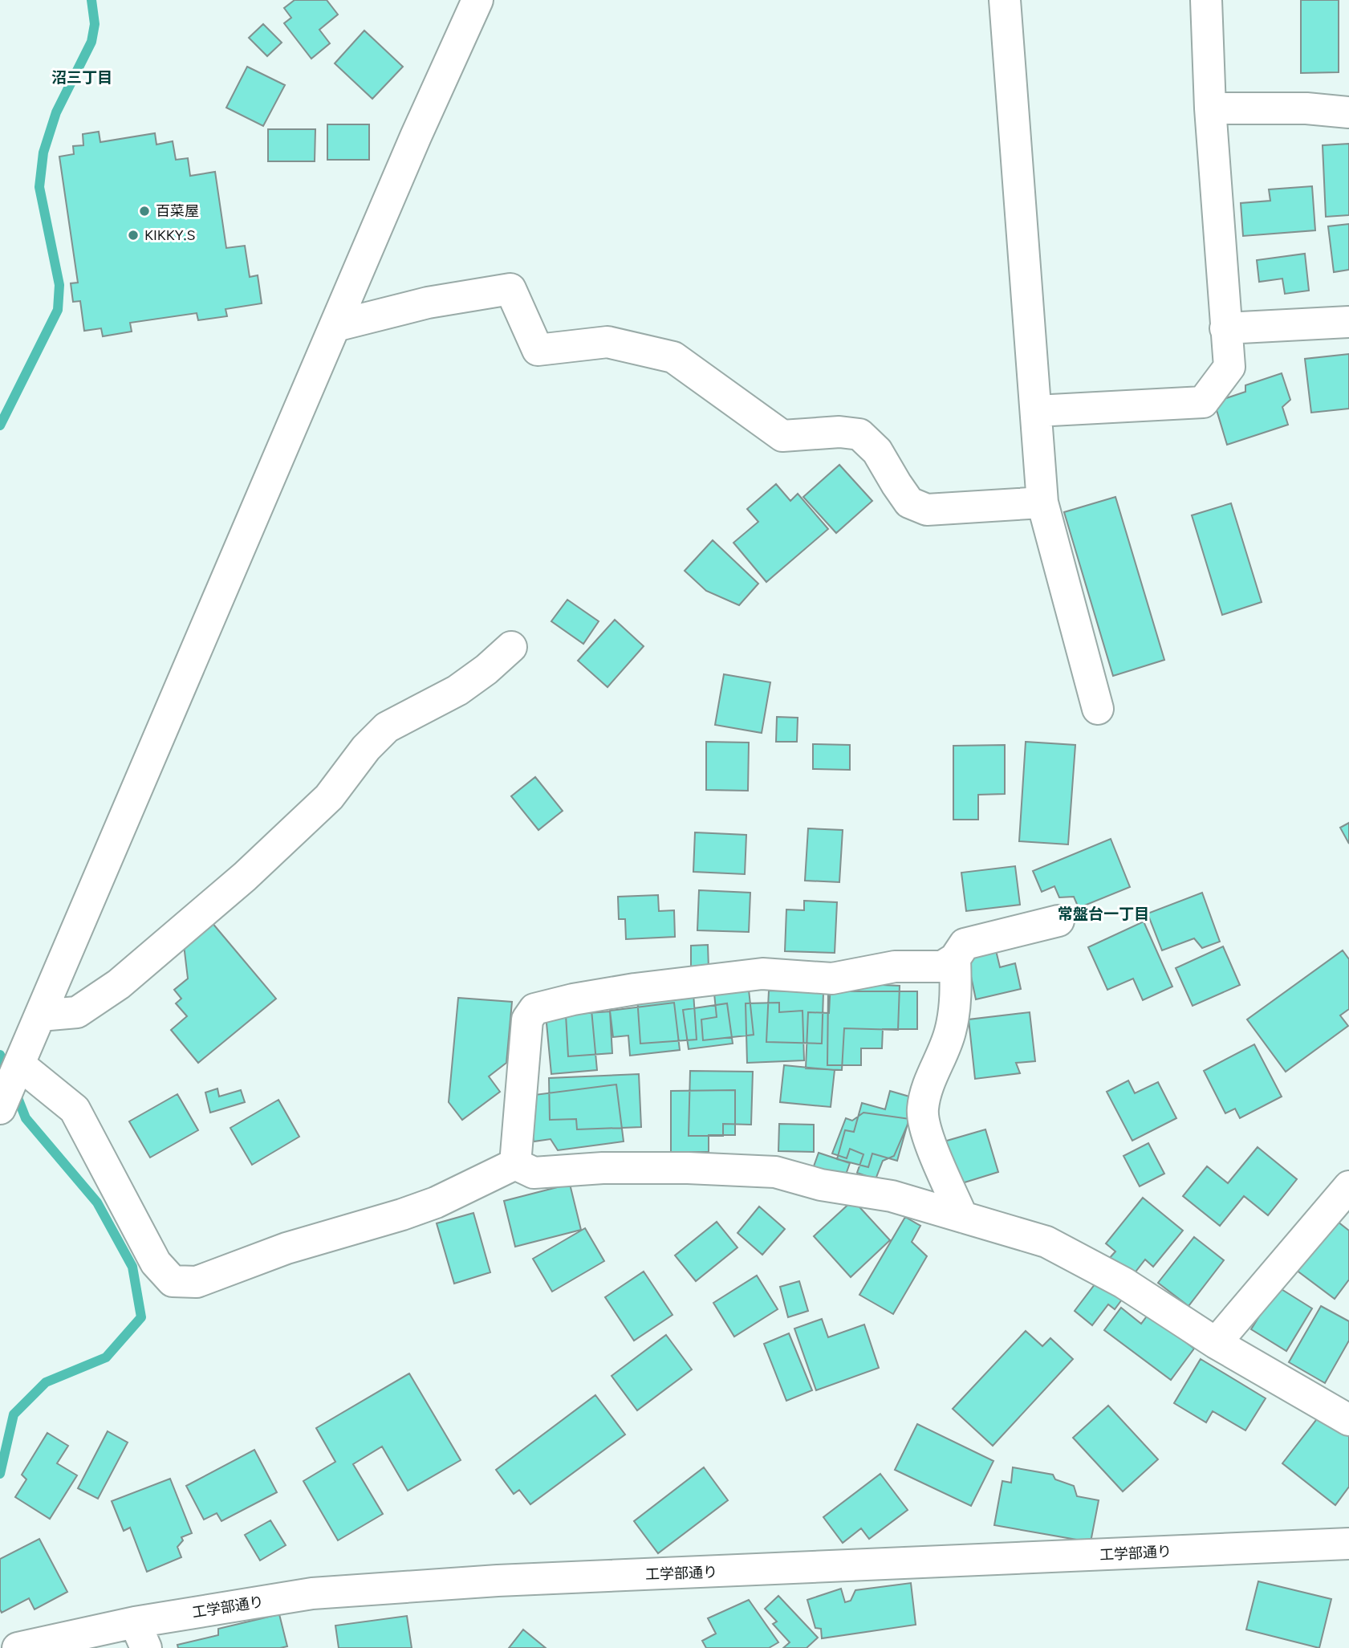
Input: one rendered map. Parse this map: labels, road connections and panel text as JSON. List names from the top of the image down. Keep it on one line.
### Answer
{"streets":{"street":["工学部通り"]},"districts":["沼三丁目","常盤台一丁目"],"places":["百菜屋","KIKKY.S"]}
